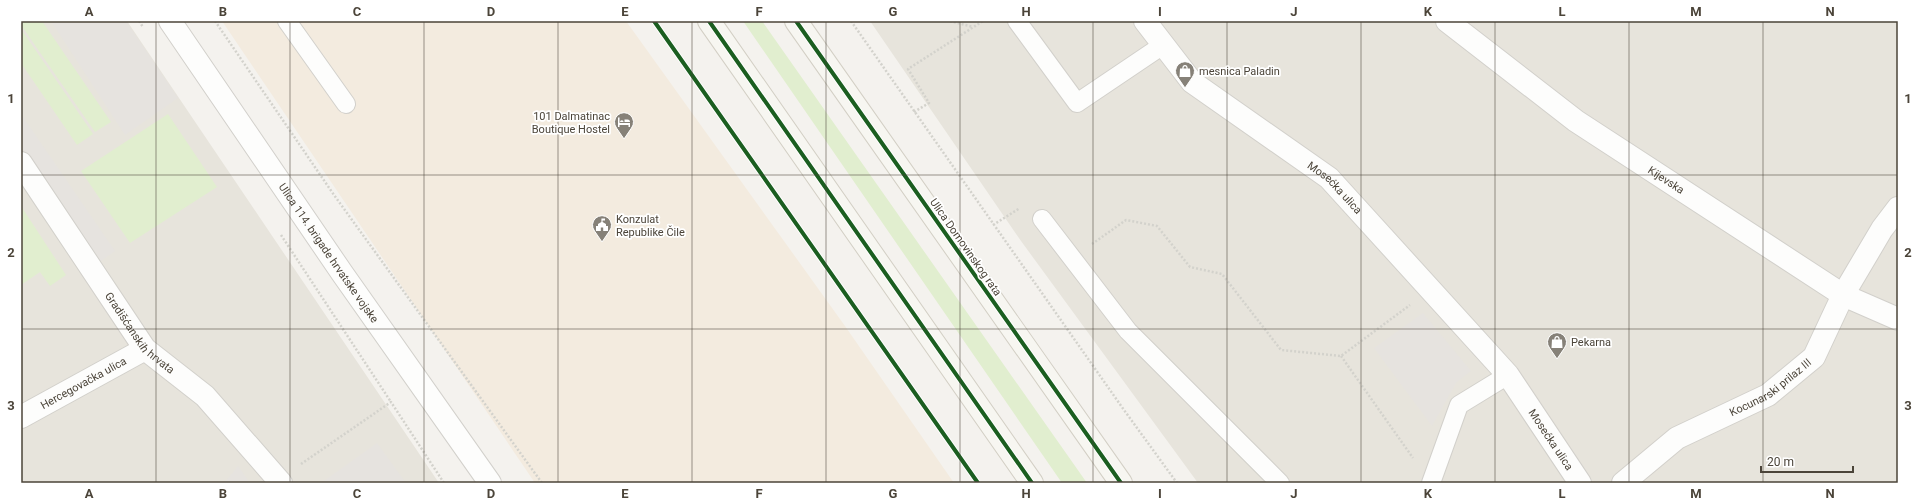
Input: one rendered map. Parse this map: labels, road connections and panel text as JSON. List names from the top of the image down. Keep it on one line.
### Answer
{"streets":{"main road":["Ulica Domovinskog rata"],"street":["Kijevska","Mosećka ulica","Ulica 114. brigade hrvatske vojske","Gradišćanskih hrvata","Hercegovačka ulica","Kocunarski prilaz III"]},"crossings":[["Kijevska","Kocunarski prilaz III"],["Gradišćanskih hrvata","Hercegovačka ulica"]],"places":{"shop":["mesnica Paladin","Pekarna"],"hotel":["101 Dalmatinac Boutique Hostel"],"public building":["Konzulat Republike Čile"]},"scale_bar":"20 m","grid":{"columns":["A","B","C","D","E","F","G","H","I","J","K","L","M","N"],"rows":["1","2","3"]}}
